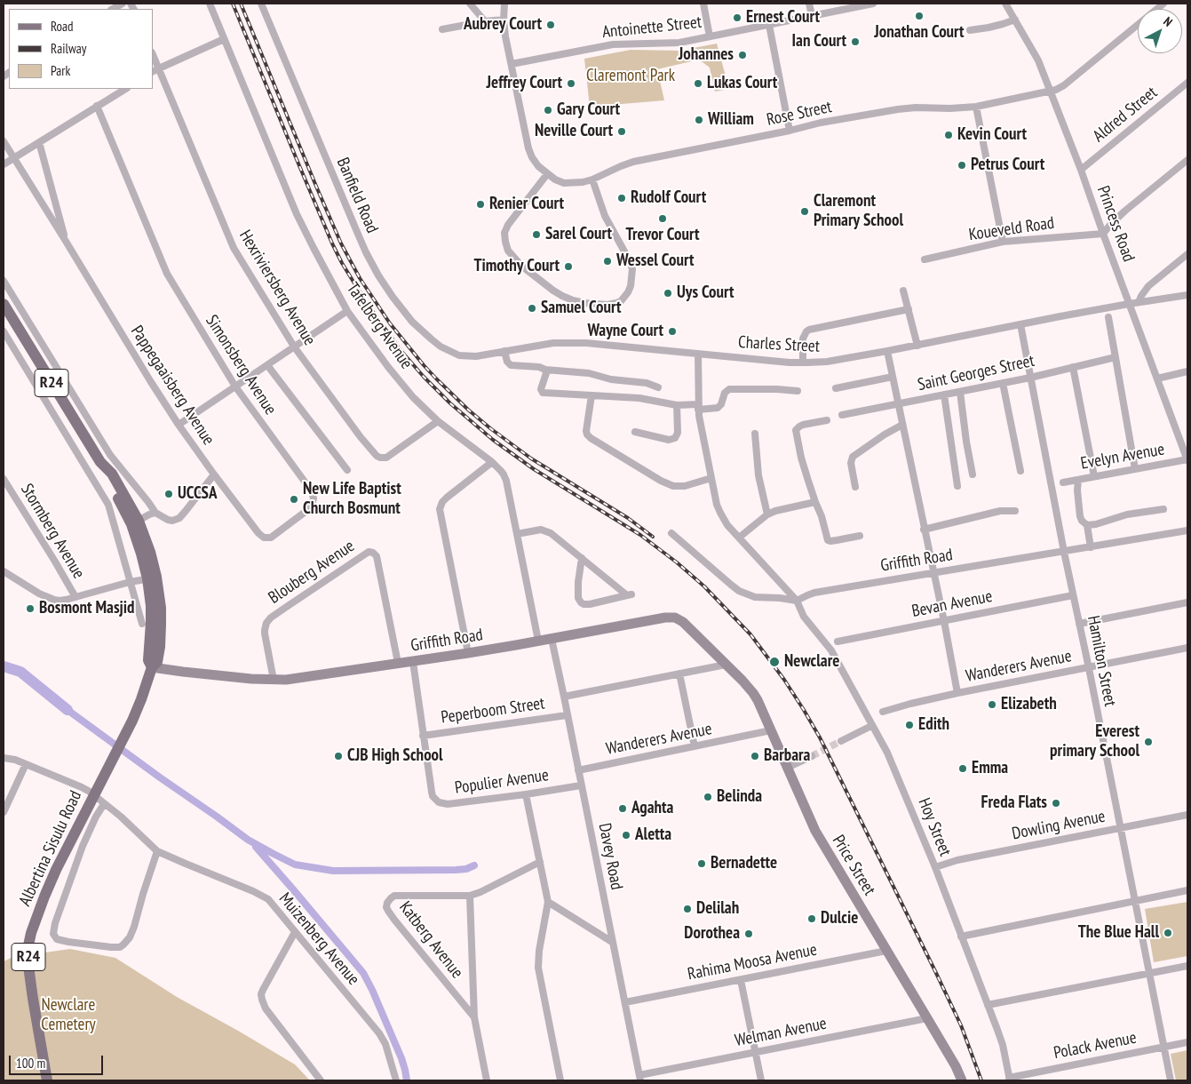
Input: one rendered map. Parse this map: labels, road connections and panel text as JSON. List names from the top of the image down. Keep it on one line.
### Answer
{"streets":{"main road":["R24","Albertina Sisulu Road"],"street":["Antoinette Street","Rose Street","Aldred Street","Banfield Road","Princess Road","Koueveld Road","Hexriviersberg Avenue","Tafelberg Avenue","Charles Street","Simonsberg Avenue","Saint Georges Street","Pappegaaisberg Avenue","Evelyn Avenue","Stormberg Avenue","Griffith Road","Blouberg Avenue","Bevan Avenue","Hamilton Street","Wanderers Avenue","Peperboom Street","Populier Avenue","Dowling Avenue","Hoy Street","Davey Road","Price Street","Muizenberg Avenue","Katberg Avenue","Rahima Moosa Avenue","Welman Avenue","Polack Avenue"]},"crossings":[["Antoinette Street","Rose Street"],["Rose Street","Princess Road"],["Aldred Street","Princess Road"],["Banfield Road","Charles Street"],["Princess Road","Koueveld Road"],["Princess Road","Charles Street"],["Princess Road","Evelyn Avenue"],["Hexriviersberg Avenue","Tafelberg Avenue"],["Tafelberg Avenue","Griffith Road"],["Charles Street","Hamilton Street"],["Charles Street","Hoy Street"],["Simonsberg Avenue","Pappegaaisberg Avenue"],["Saint Georges Street","Hamilton Street"],["Stormberg Avenue","Albertina Sisulu Road"],["Griffith Road","Blouberg Avenue"],["Griffith Road","Hamilton Street"],["Griffith Road","Populier Avenue"],["Griffith Road","Hoy Street"],["Griffith Road","Albertina Sisulu Road"],["Griffith Road","Davey Road"],["Griffith Road","Price Street"],["Bevan Avenue","Hamilton Street"],["Hamilton Street","Wanderers Avenue"],["Hamilton Street","Dowling Avenue"],["Hamilton Street","Polack Avenue"],["Wanderers Avenue","Davey Road"],["Wanderers Avenue","Price Street"],["Peperboom Street","Populier Avenue"],["Peperboom Street","Davey Road"],["Populier Avenue","Davey Road"],["Dowling Avenue","Hoy Street"],["Hoy Street","Polack Avenue"],["Albertina Sisulu Road","Muizenberg Avenue"],["Davey Road","Rahima Moosa Avenue"],["Davey Road","Welman Avenue"],["Price Street","Rahima Moosa Avenue"],["Price Street","Welman Avenue"]],"parks":["Claremont Park","Newclare Cemetery"],"places":["Jonathan Court","Ernest Court","Aubrey Court","Ian Court","Johannes","Jeffrey Court","Lukas Court","Gary Court","William","Neville Court","Kevin Court","Petrus Court","Rudolf Court","Renier Court","Claremont Primary School","Trevor Court","Sarel Court","Wessel Court","Timothy Court","Uys Court","Samuel Court","Wayne Court","UCCSA","New Life Baptist Church Bosmunt","Bosmont Masjid","Newclare","Elizabeth","Edith","Everest primary School","CJB High School","Barbara","Emma","Belinda","Freda Flats","Agahta","Aletta","Bernadette","Delilah","Dulcie","The Blue Hall","Dorothea"],"legend":["Road","Railway","Park"],"scale_bar":"100 m","north":"top right"}
